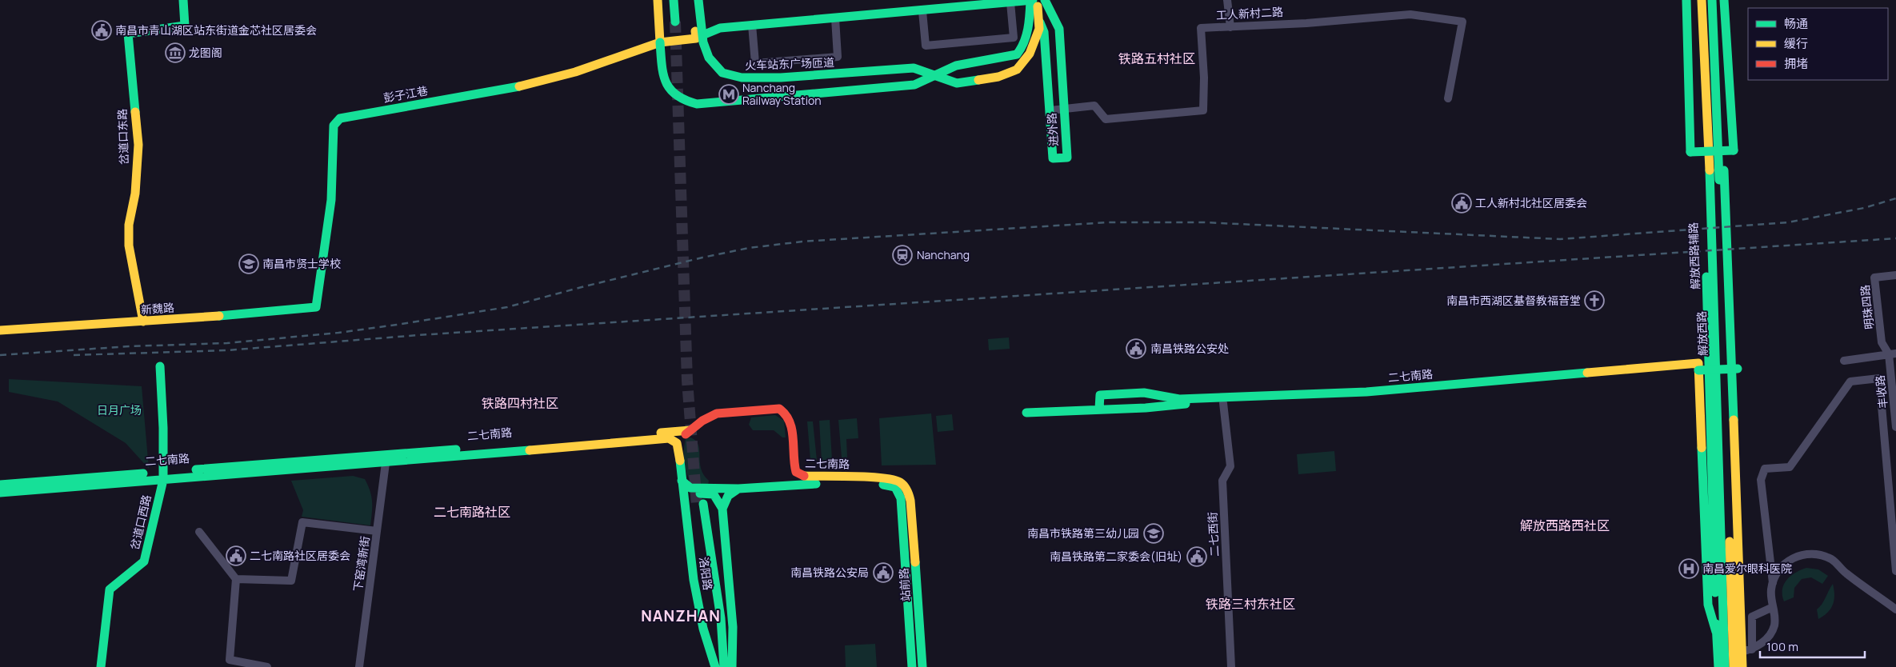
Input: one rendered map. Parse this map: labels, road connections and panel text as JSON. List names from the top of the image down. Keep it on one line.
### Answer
{"streets":{"main road":["火车站东广场匝道","彭子江巷","进外路","岔道口东路","解放西路辅路","新魏路","解放西路","二七南路","岔道口西路","洛阳路","站前路"],"street":["工人新村二路","明珠四路","丰收路","二七西街","下窑湾新街"]},"crossings":[["工人新村二路","进外路"],["火车站东广场匝道","进外路"],["彭子江巷","新魏路"],["岔道口东路","新魏路"],["解放西路辅路","解放西路"],["解放西路辅路","二七南路"],["明珠四路","丰收路"],["二七南路","岔道口西路"],["二七南路","二七西街"],["二七南路","下窑湾新街"],["二七南路","洛阳路"],["二七南路","站前路"]],"districts":["铁路五村社区","铁路四村社区","二七南路社区","解放西路西社区","铁路三村东社区","NANZHAN"],"parks":["日月广场"],"places":{"public building":["南昌市青山湖区站东街道金芯社区居委会","工人新村北社区居委会","南昌铁路公安处","二七南路社区居委会","南昌铁路第二家委会(旧址)","南昌铁路公安局"],"museum":["龙图阁"],"metro station":["Nanchang Railway Station"],"station":["Nanchang"],"school or university":["南昌市贤士学校","南昌市铁路第三幼儿园"],"church":["南昌市西湖区基督教福音堂"],"hospital":["南昌爱尔眼科医院"]},"legend":["畅通","缓行","拥堵"],"scale_bar":"100 m"}
